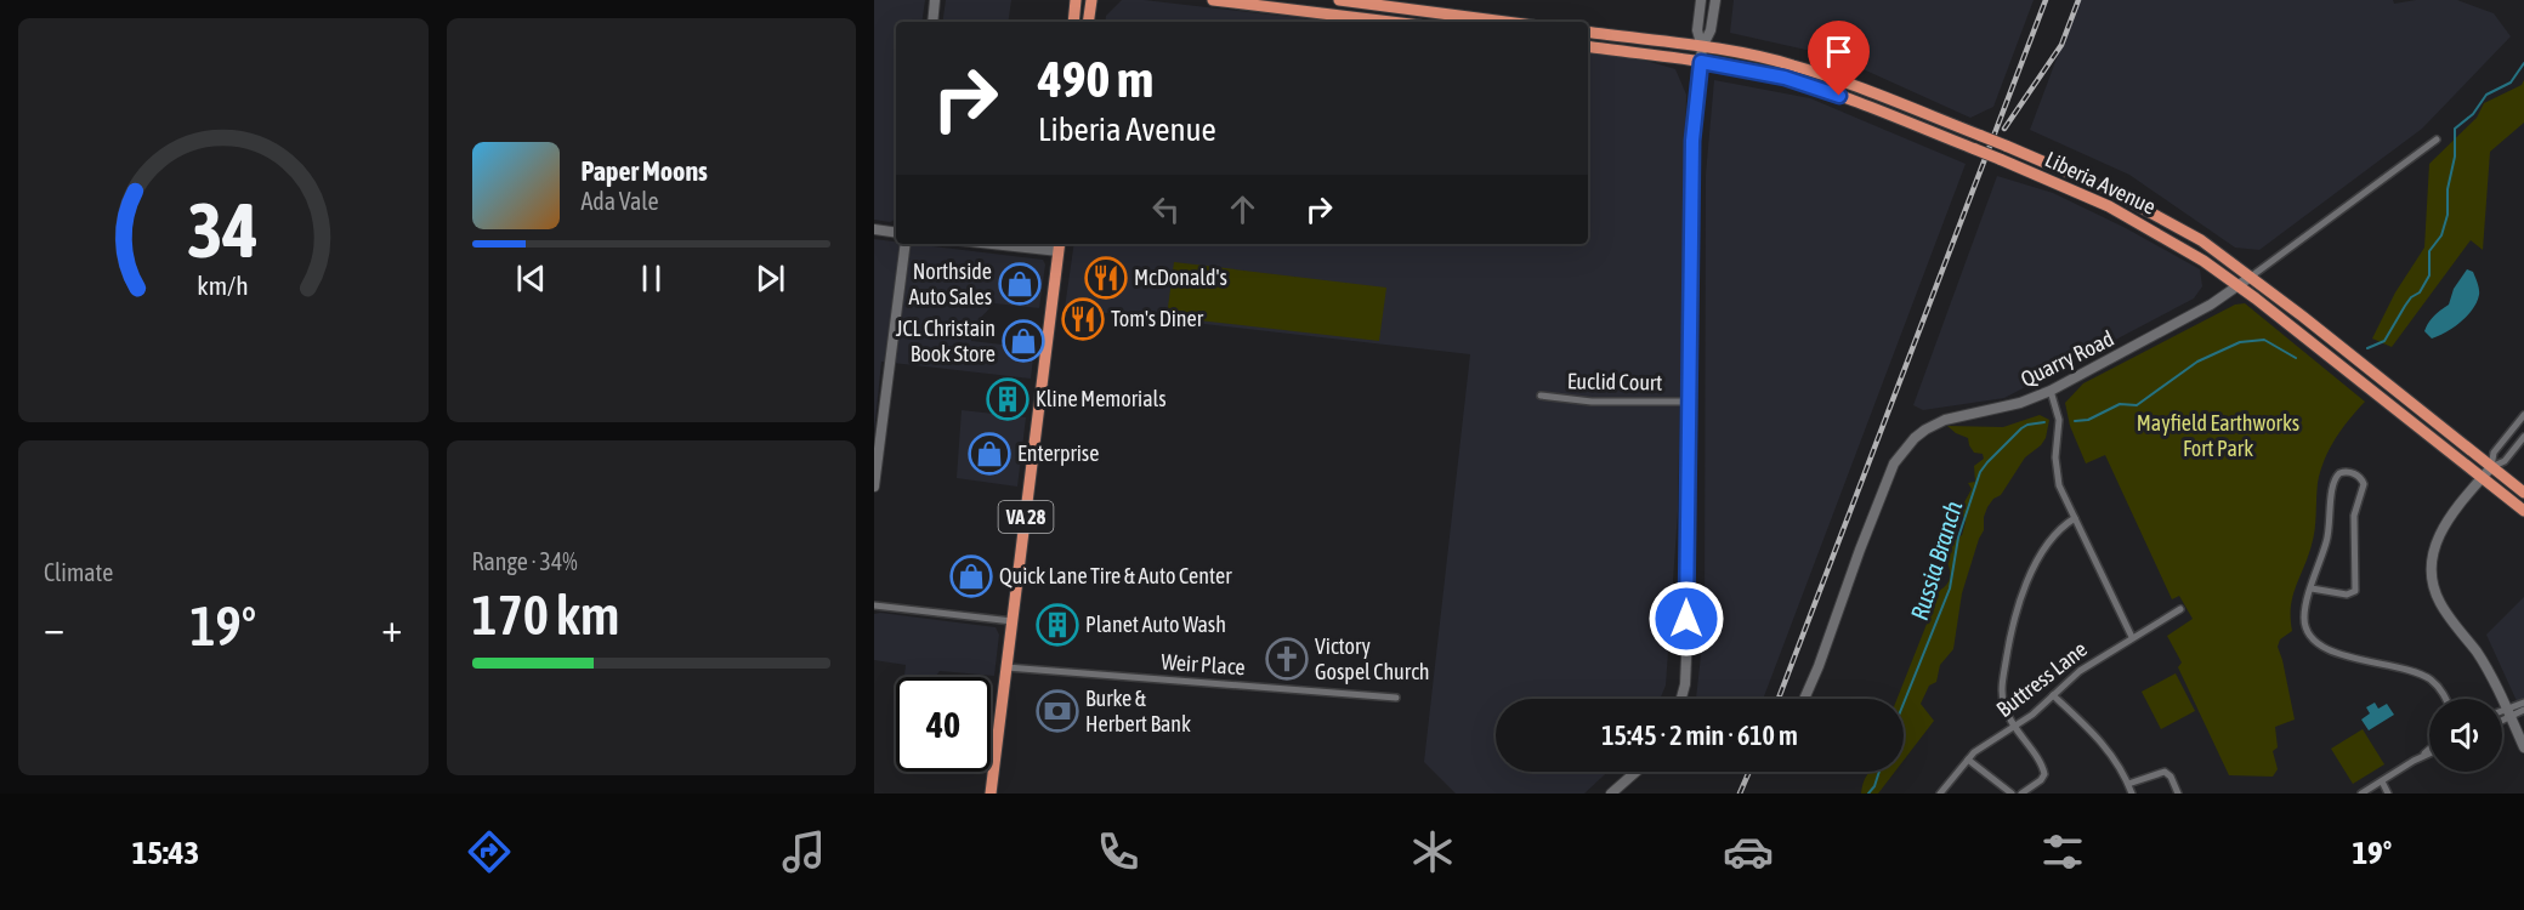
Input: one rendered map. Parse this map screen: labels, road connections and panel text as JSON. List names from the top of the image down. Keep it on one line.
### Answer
{"streets":{"highway":["Liberia Avenue","VA 28"],"street":["Quarry Road","Euclid Court","Weir Place","Buttress Lane"]},"crossings":[["Liberia Avenue","Quarry Road"],["VA 28","Weir Place"]],"water":["Russia Branch"],"parks":["Mayfield Earthworks Fort Park"],"places":{"restaurant":["McDonald's","Tom's Diner"],"shop":["Northside Auto Sales","JCL Christain Book Store","Enterprise","Quick Lane Tire & Auto Center"],"building":["Kline Memorials","Planet Auto Wash"],"church":["Victory Gospel Church"],"bank":["Burke & Herbert Bank"]},"page":{"turn":["490 m","Liberia Avenue"],"song":["Paper Moons","Ada Vale"],"tile":["Climate",["Range · 34%","170 km"]],"heat":["−","19°","+"],"limit":"40","trip":"15:45 · 2 min · 610 m","tabs":["15:43","19°"],"gauge":["34","km/h"]}}
